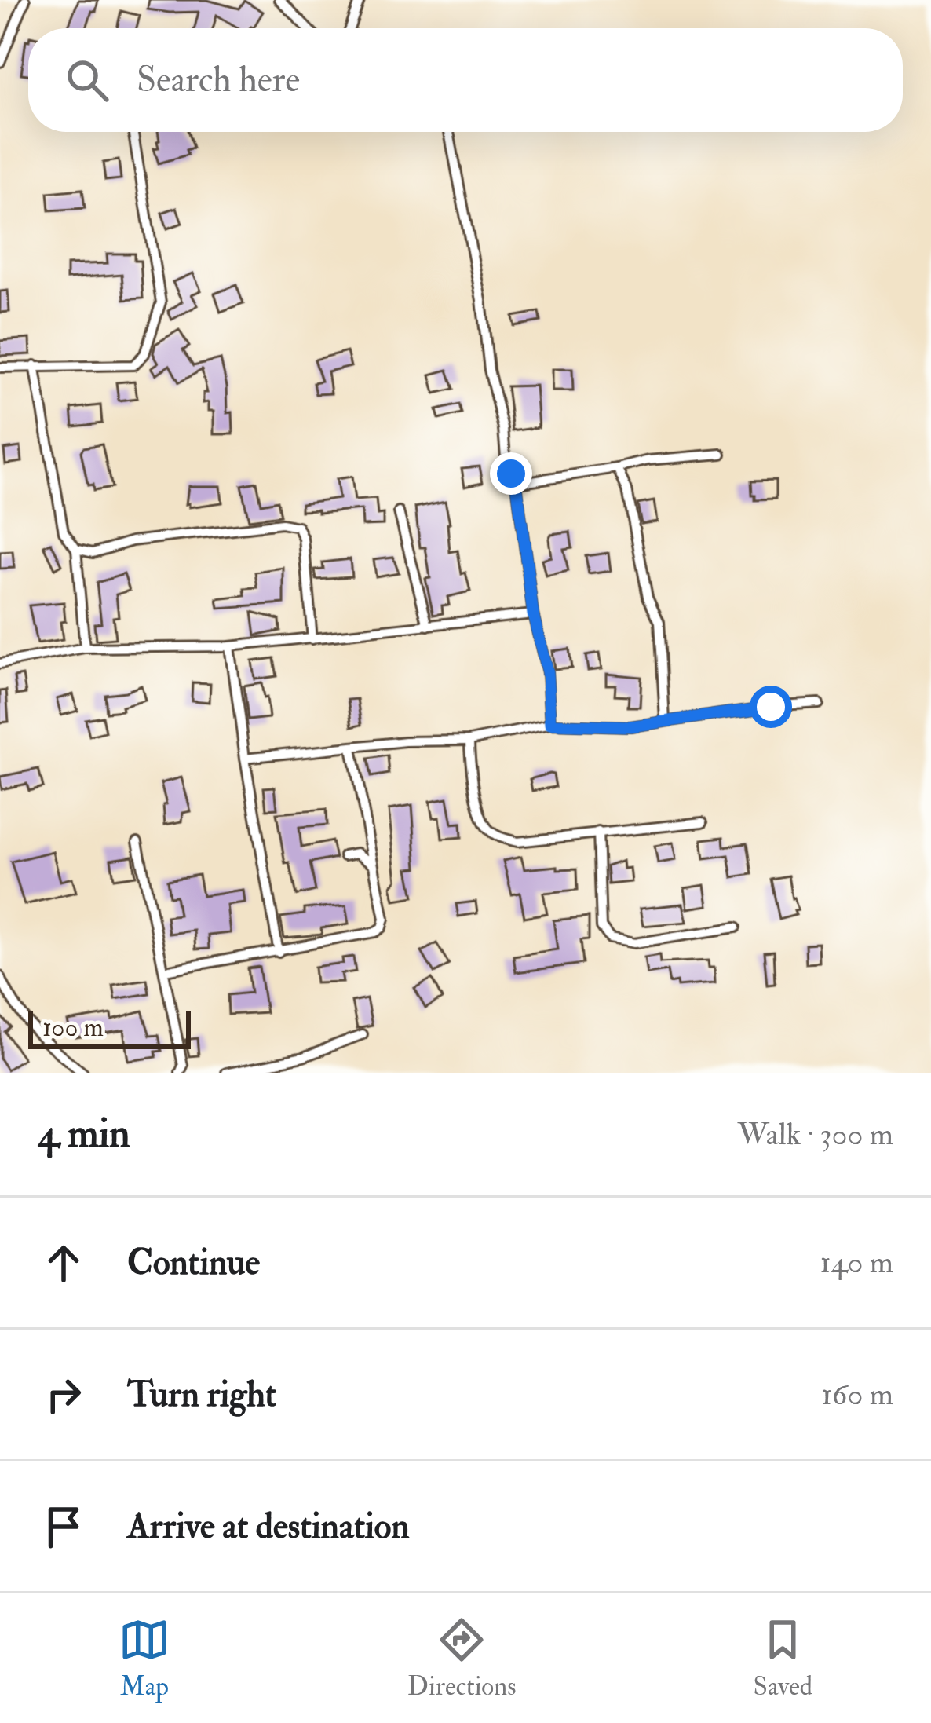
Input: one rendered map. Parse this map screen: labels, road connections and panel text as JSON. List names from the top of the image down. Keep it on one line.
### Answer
{"scale_bar":"100 m","page":{"search":"Search here","scale":"100 m","heading":["4 min","Walk · 300 m"],"list":[["Continue","140 m"],["Turn right","160 m"],"Arrive at destination"],"nav":["Map","Directions","Saved"]}}
